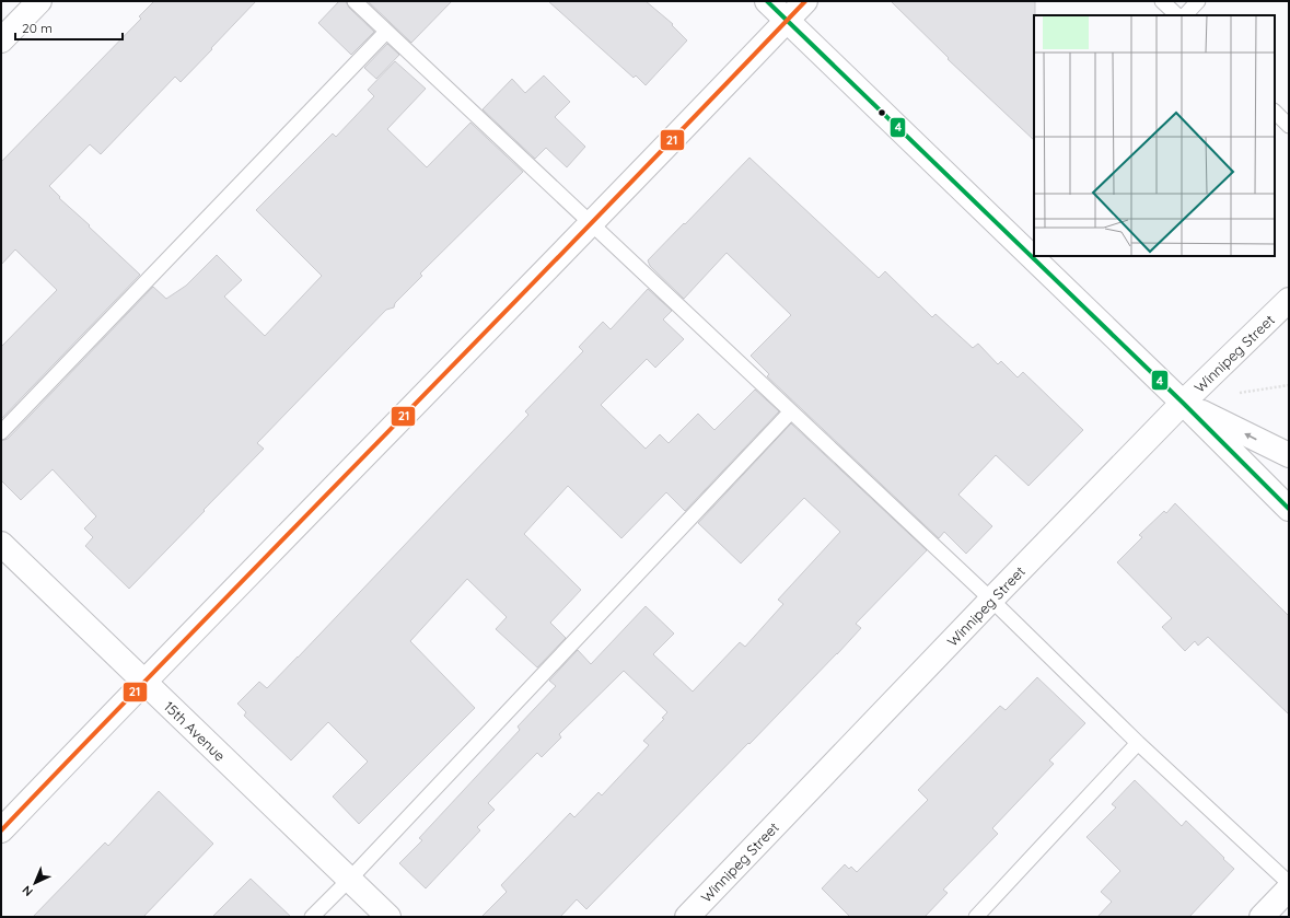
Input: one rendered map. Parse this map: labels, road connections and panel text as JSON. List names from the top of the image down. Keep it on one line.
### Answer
{"streets":{"street":["Winnipeg Street","15th Avenue"]},"lines":["transit line 4","transit line 21"],"scale_bar":"20 m","north":"bottom left"}
